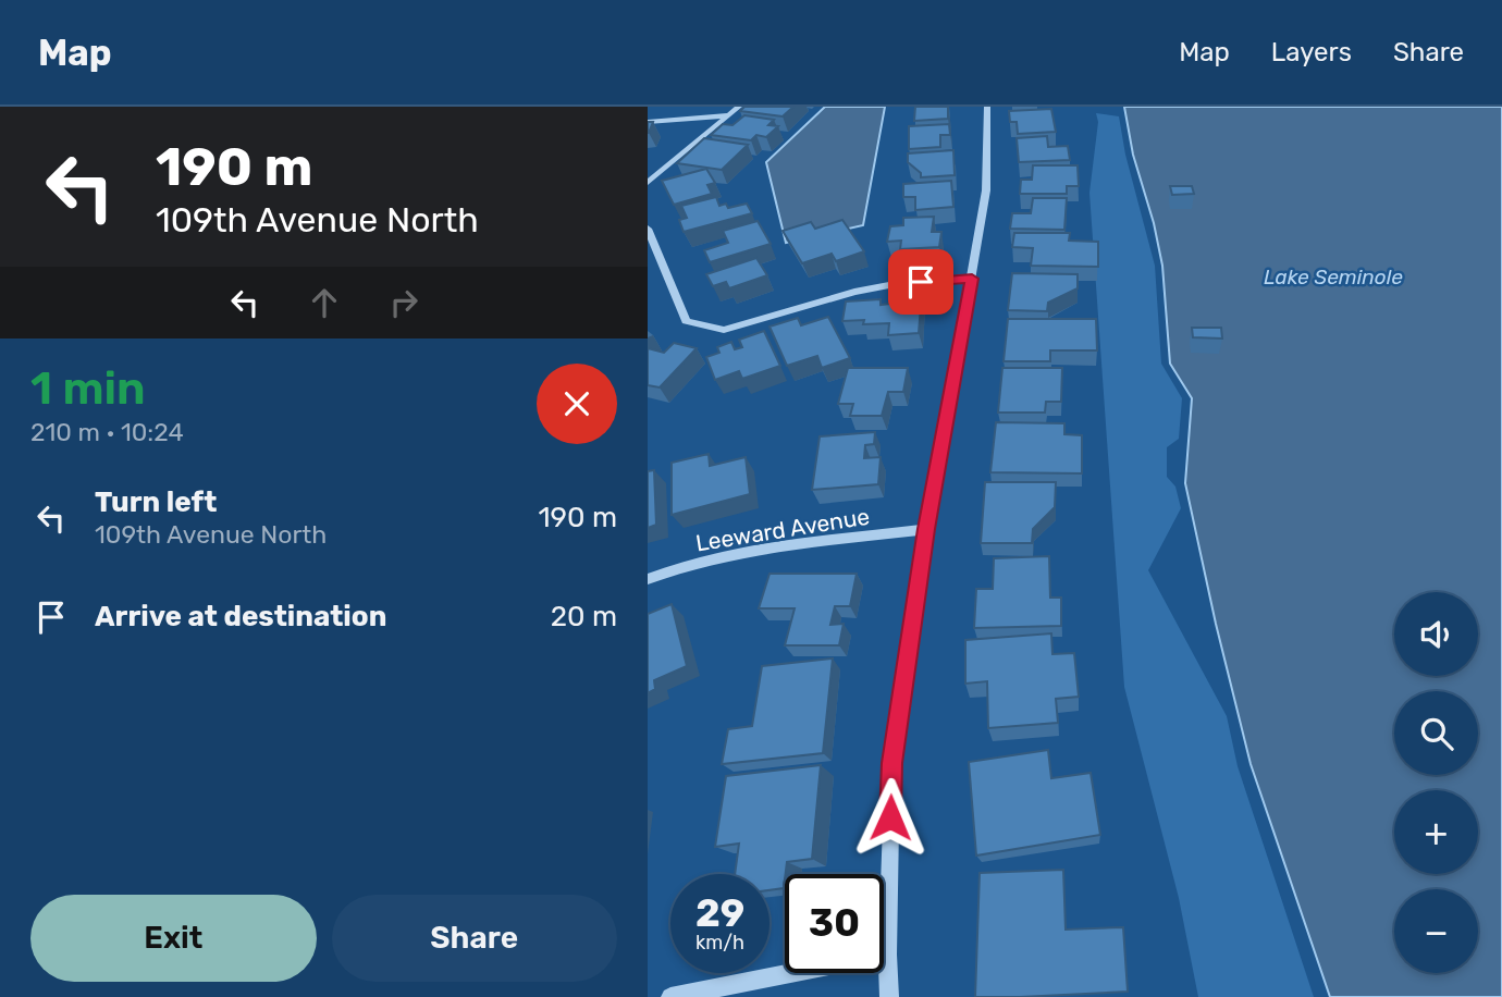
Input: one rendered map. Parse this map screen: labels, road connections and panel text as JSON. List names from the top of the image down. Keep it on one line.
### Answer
{"streets":{"street":["Leeward Avenue"]},"water":["Lake Seminole"],"page":{"header":"Map","nav":["Map","Layers","Share"],"turn":["190 m","109th Avenue North"],"heading":["1 min","210 m · 10:24"],"list":[{"name":"Turn left","note":"109th Avenue North","value":"190 m"},{"name":"Arrive at destination","value":"20 m"}],"map_buttons":["+","−"],"speed":"29 km/h","limit":"30","buttons":["Exit","Share"]}}
